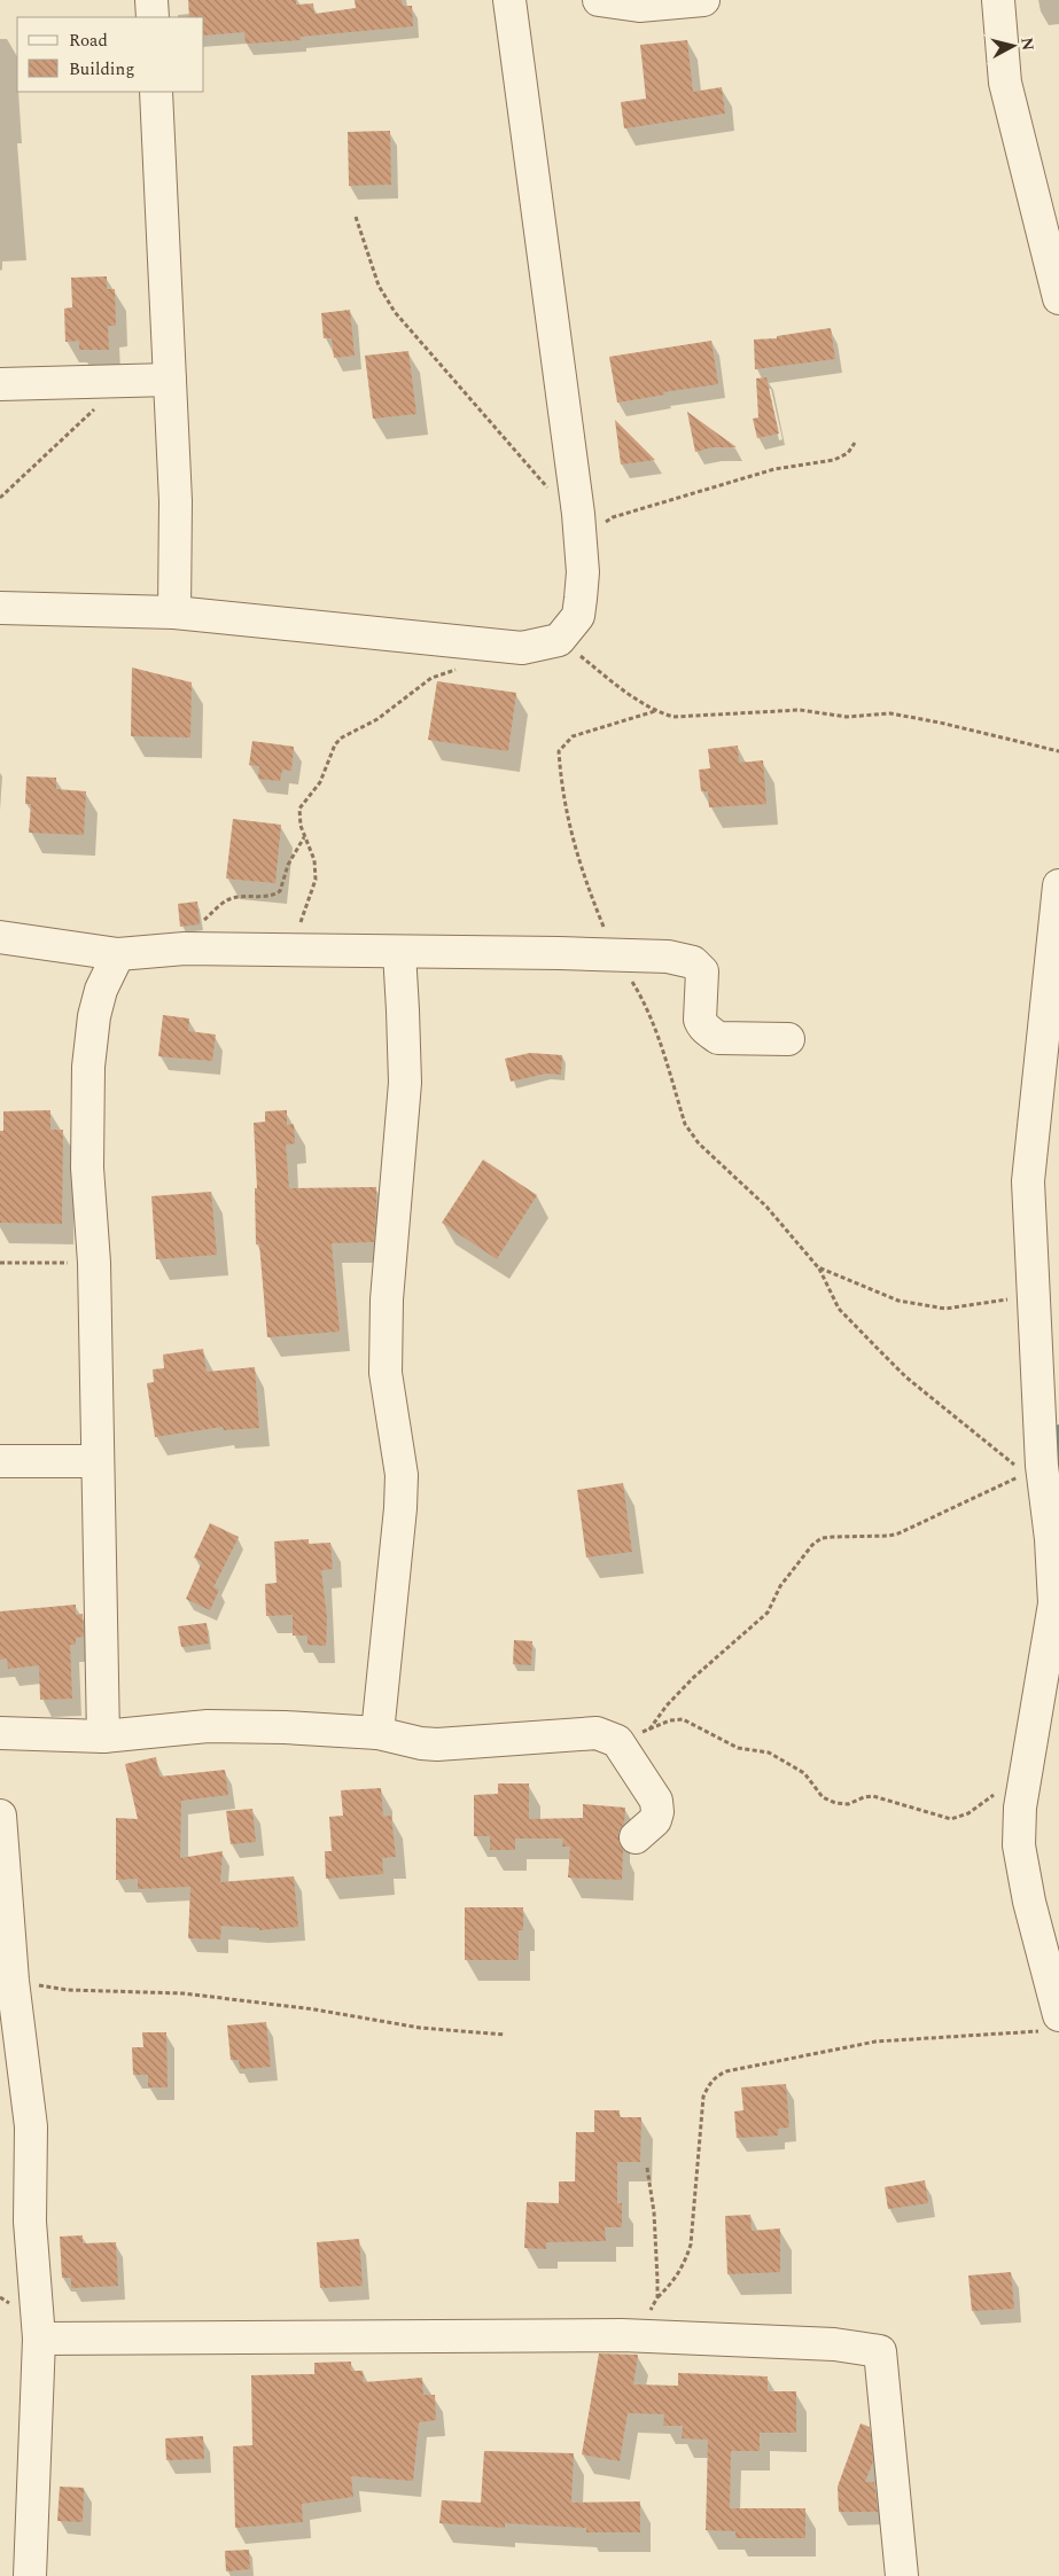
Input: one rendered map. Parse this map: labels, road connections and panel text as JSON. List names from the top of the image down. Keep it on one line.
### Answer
{"legend":["Road","Building"],"north":"right"}
